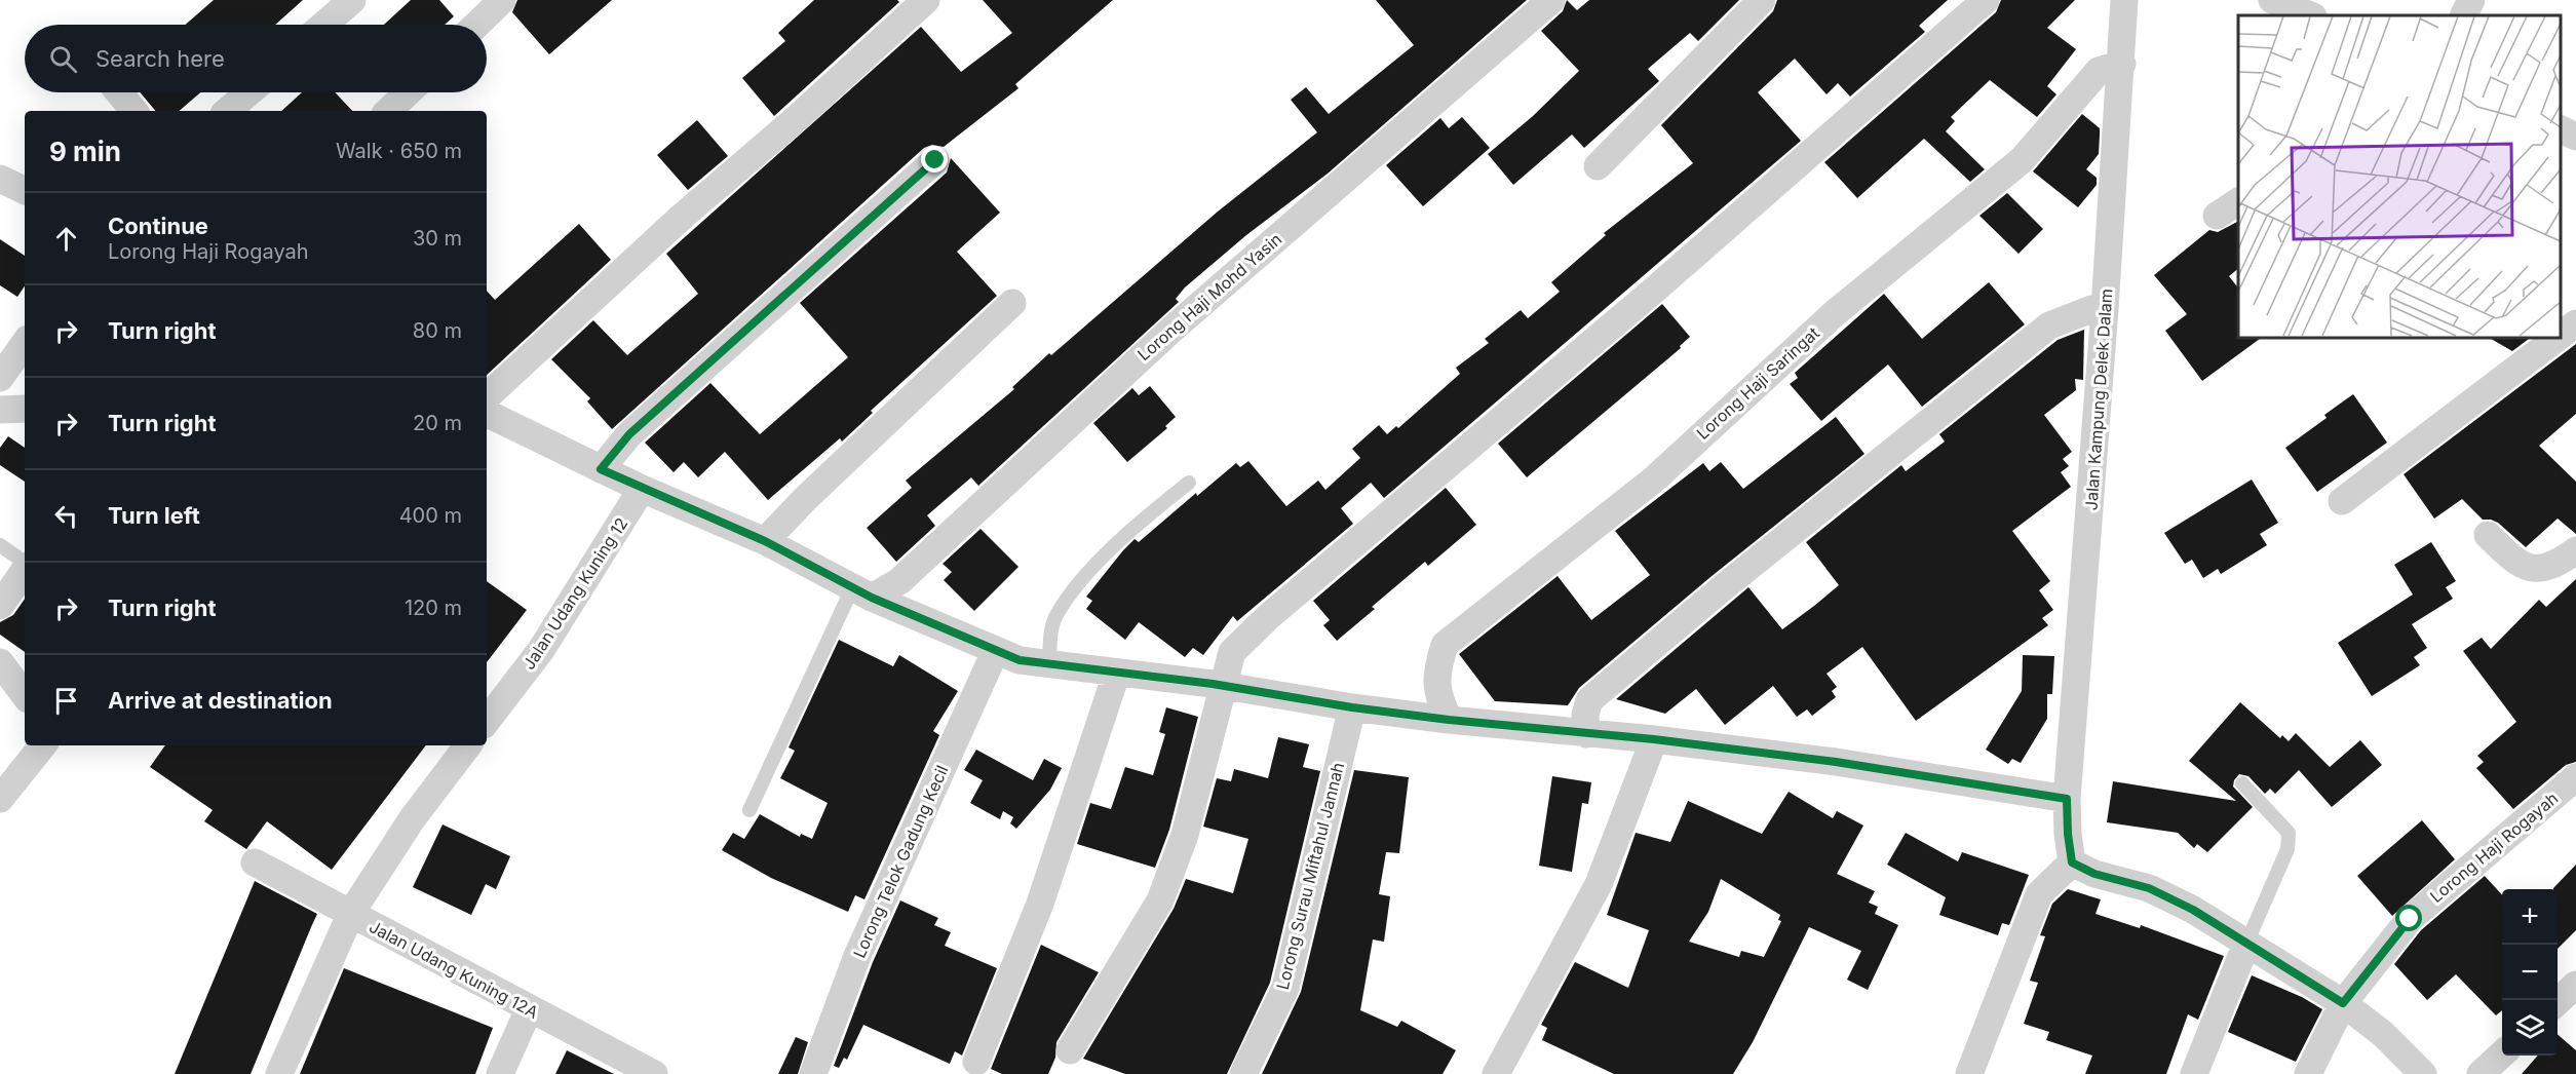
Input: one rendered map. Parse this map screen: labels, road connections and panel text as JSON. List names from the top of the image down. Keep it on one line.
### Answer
{"streets":{"street":["Lorong Haji Mohd Yasin","Lorong Haji Saringat","Jalan Kampung Delek Dalam","Jalan Udang Kuning 12","Lorong Haji Rogayah","Lorong Telok Gadung Kecil","Lorong Surau Miftahul Jannah","Jalan Udang Kuning 12A"]},"crossings":[["Lorong Haji Saringat","Jalan Kampung Delek Dalam"]],"page":{"search":"Search here","heading":["9 min","Walk · 650 m"],"list":[["Continue","Lorong Haji Rogayah","30 m"],["Turn right","80 m"],["Turn right","20 m"],["Turn left","400 m"],["Turn right","120 m"],"Arrive at destination"],"map_buttons":["+","−"]}}
